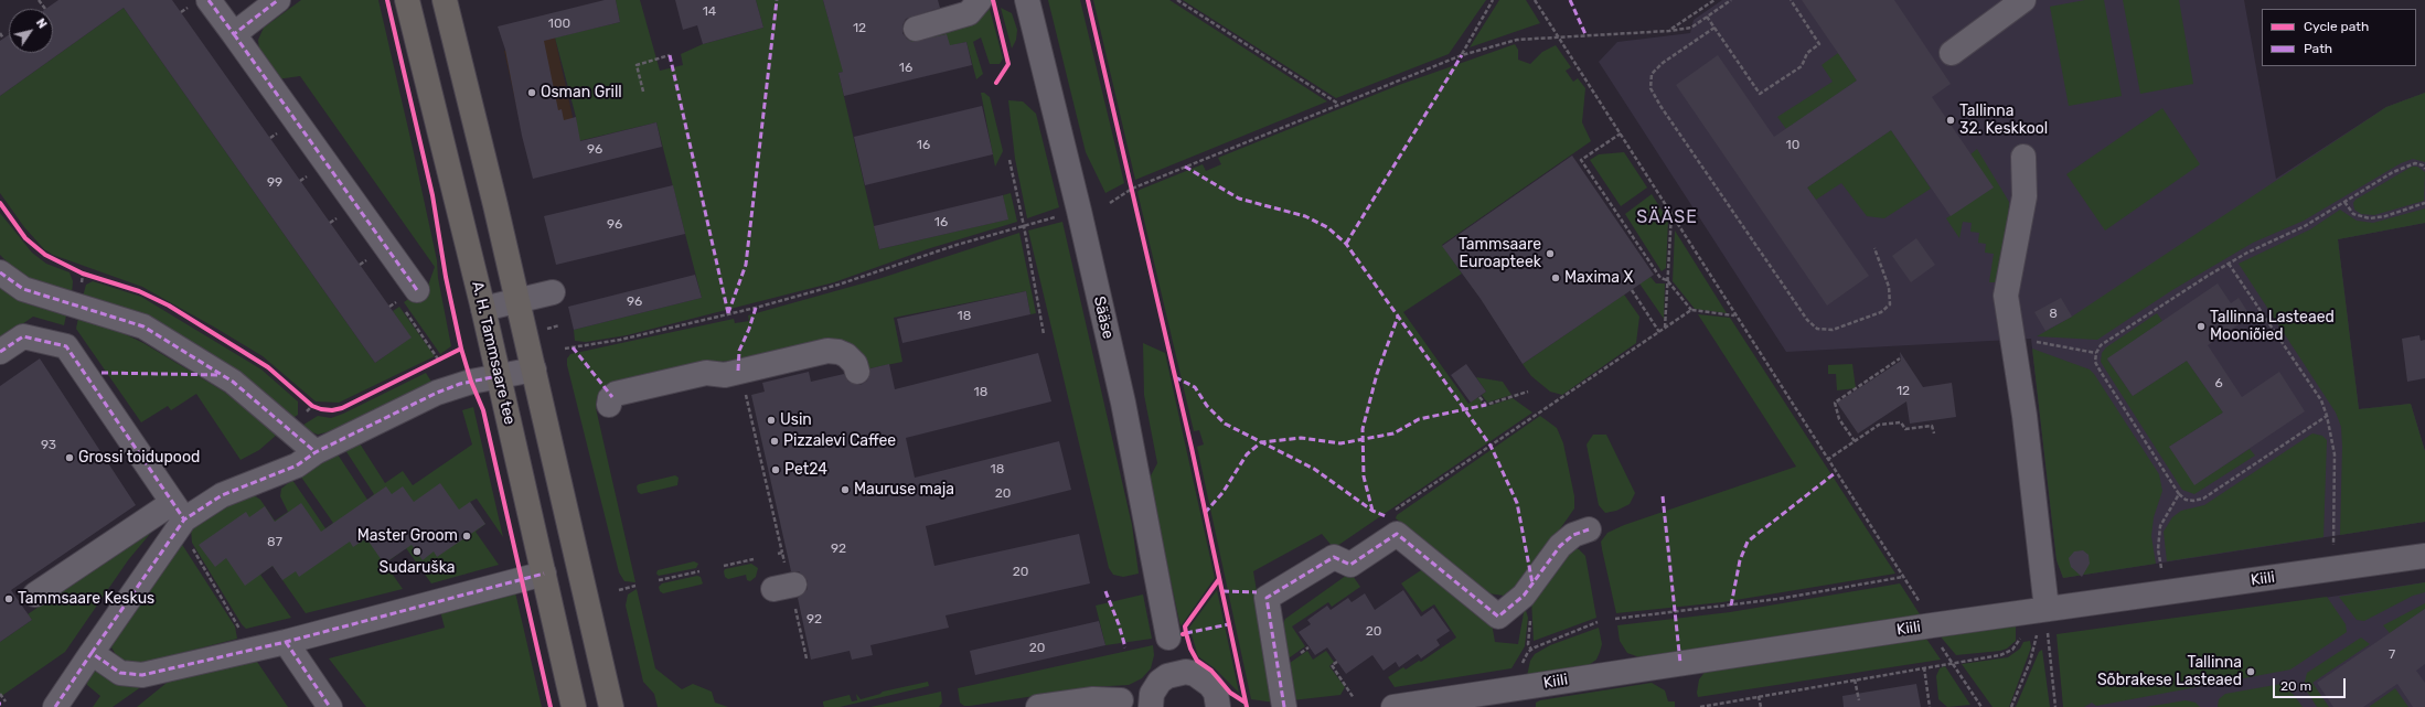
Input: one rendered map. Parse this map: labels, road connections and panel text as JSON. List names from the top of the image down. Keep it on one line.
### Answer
{"streets":{"main road":["A. H. Tammsaare tee"],"street":["Sääse","Kiili"]},"districts":["SÄÄSE"],"places":["Osman Grill","Tallinna 32. Keskkool","Tammsaare Euroapteek","Maxima X","Tallinna Lasteaed Mooniõied","Usin","Pizzalevi Caffee","Grossi toidupood","Pet24","Mauruse maja","Master Groom","Sudaruška","Tammsaare Keskus","Tallinna Sõbrakese Lasteaed"],"house_numbers":["14","100","12","16","16","10","96","99","16","96","96","8","18","6","12","18","93","18","20","87","92","20","92","20","20","7"],"legend":["Cycle path","Path"],"scale_bar":"20 m","north":"top right"}
